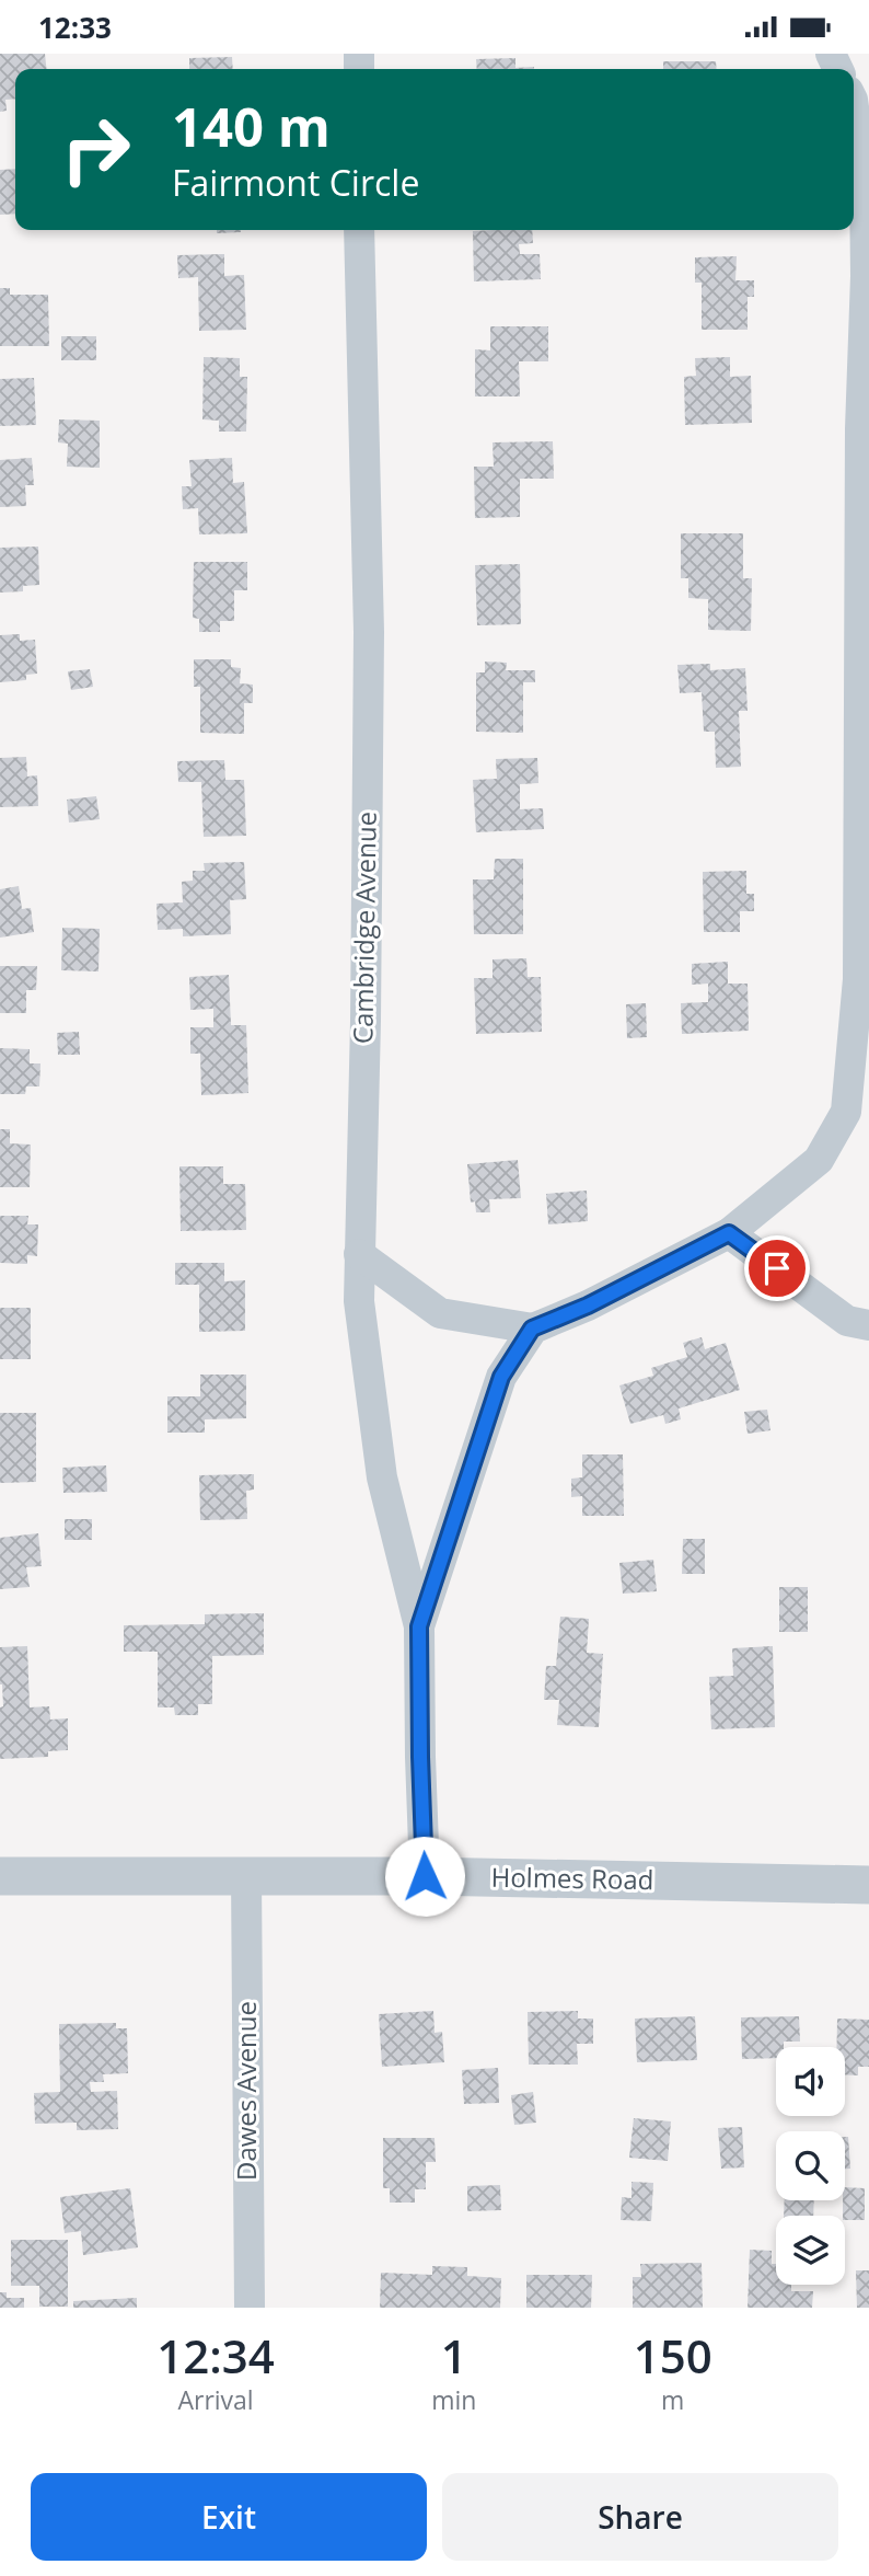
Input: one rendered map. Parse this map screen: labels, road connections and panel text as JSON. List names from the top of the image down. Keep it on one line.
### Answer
{"streets":{"street":["Cambridge Avenue","Holmes Road","Dawes Avenue"]},"crossings":[["Holmes Road","Dawes Avenue"]],"page":{"status":"12:33","turn":["140 m","Fairmont Circle"],"eta":["12:34","Arrival","1","min","150","m"],"buttons":["Exit","Share"]}}
